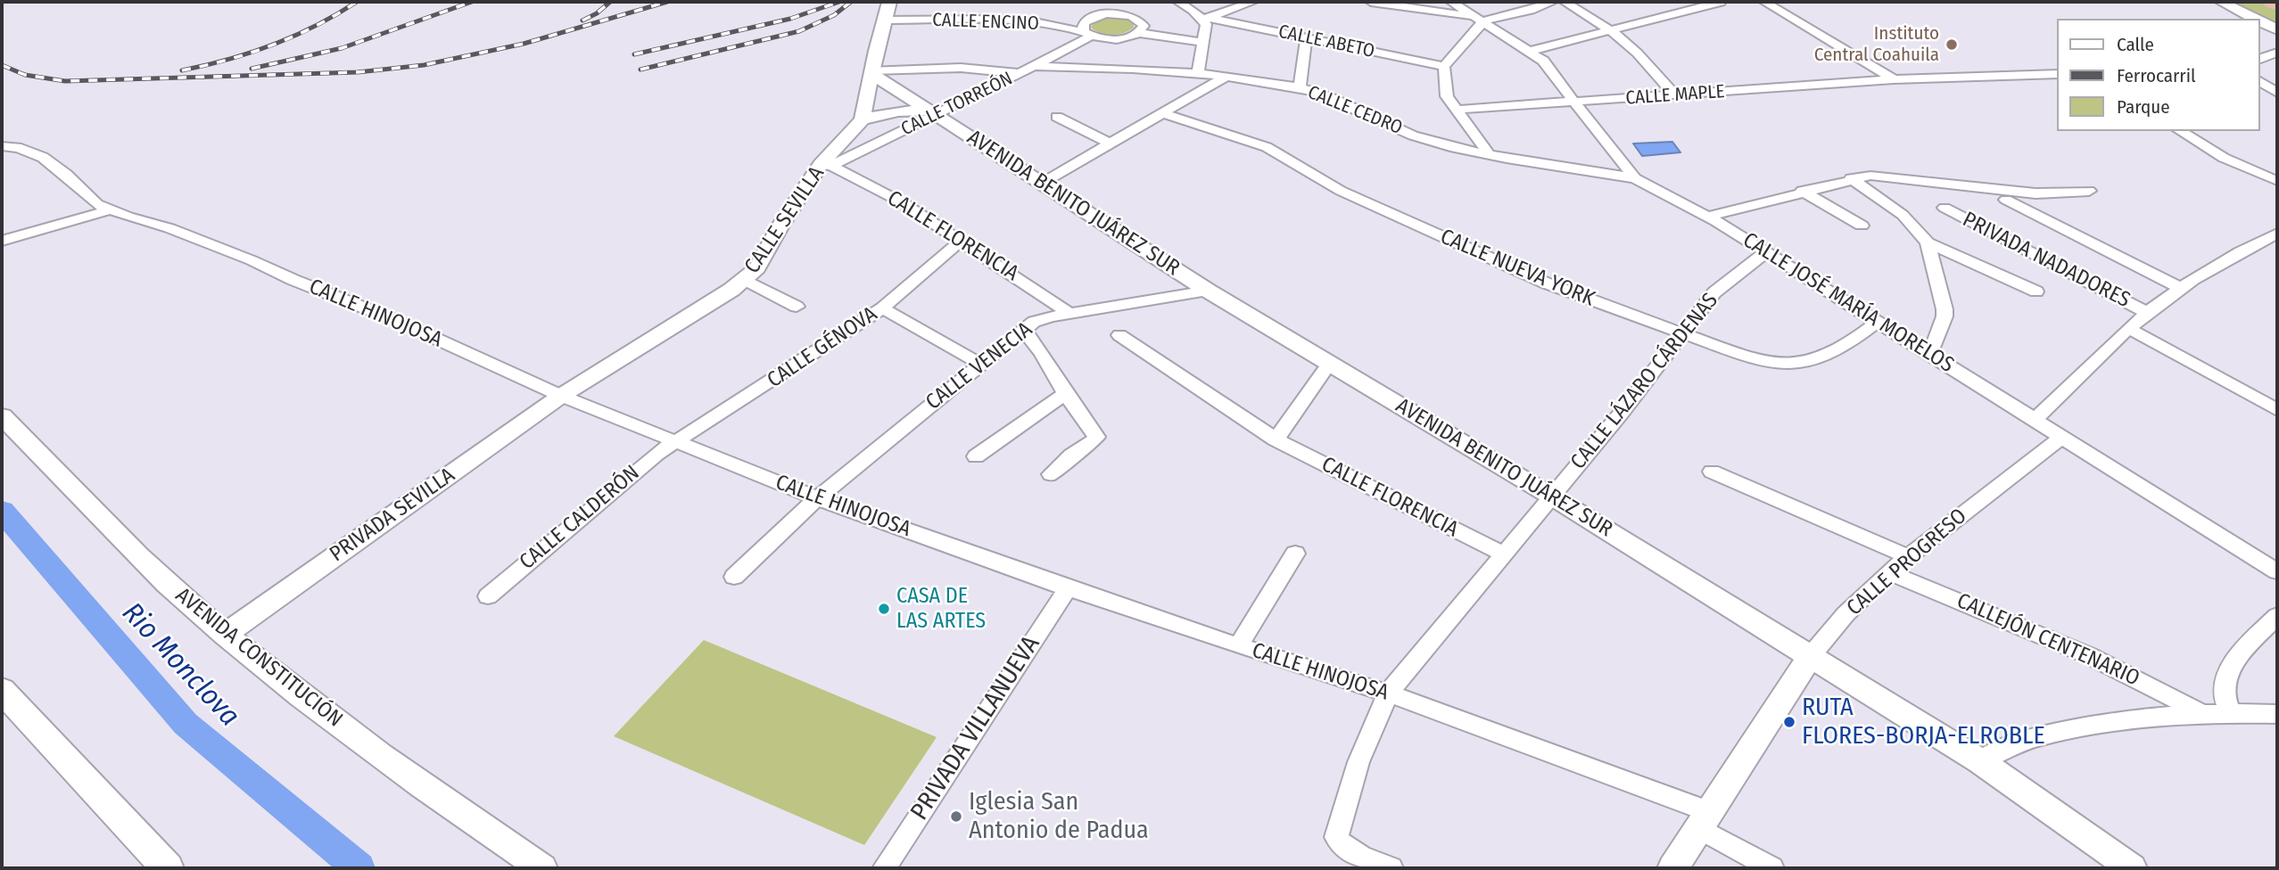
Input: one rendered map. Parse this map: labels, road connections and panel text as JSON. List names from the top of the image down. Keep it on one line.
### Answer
{"streets":{"street":["CALLE ENCINO","CALLE ABETO","CALLE MAPLE","CALLE TORREÓN","CALLE CEDRO","AVENIDA BENITO JUÁREZ SUR","CALLE SEVILLA","CALLE FLORENCIA","PRIVADA NADADORES","CALLE NUEVA YORK","CALLE JOSÉ MARÍA MORELOS","CALLE HINOJOSA","CALLE GÉNOVA","CALLE VENECIA","CALLE LÁZARO CÁRDENAS","PRIVADA SEVILLA","CALLE CALDERÓN","CALLE PROGRESO","CALLEJÓN CENTENARIO","AVENIDA CONSTITUCIÓN","PRIVADA VILLANUEVA"]},"crossings":[["CALLE ENCINO","CALLE TORREÓN"],["CALLE MAPLE","CALLE JOSÉ MARÍA MORELOS"],["CALLE TORREÓN","CALLE CEDRO"],["CALLE TORREÓN","AVENIDA BENITO JUÁREZ SUR"],["CALLE TORREÓN","CALLE SEVILLA"],["CALLE TORREÓN","CALLE FLORENCIA"],["CALLE CEDRO","CALLE JOSÉ MARÍA MORELOS"],["AVENIDA BENITO JUÁREZ SUR","CALLE VENECIA"],["AVENIDA BENITO JUÁREZ SUR","CALLE LÁZARO CÁRDENAS"],["AVENIDA BENITO JUÁREZ SUR","CALLE PROGRESO"],["CALLE SEVILLA","CALLE FLORENCIA"],["CALLE SEVILLA","CALLE HINOJOSA"],["CALLE SEVILLA","PRIVADA SEVILLA"],["CALLE FLORENCIA","CALLE GÉNOVA"],["CALLE FLORENCIA","CALLE VENECIA"],["CALLE FLORENCIA","CALLE LÁZARO CÁRDENAS"],["CALLE NUEVA YORK","CALLE JOSÉ MARÍA MORELOS"],["CALLE NUEVA YORK","CALLE LÁZARO CÁRDENAS"],["CALLE JOSÉ MARÍA MORELOS","CALLE LÁZARO CÁRDENAS"],["CALLE JOSÉ MARÍA MORELOS","CALLE PROGRESO"],["CALLE HINOJOSA","CALLE GÉNOVA"],["CALLE HINOJOSA","CALLE VENECIA"],["CALLE HINOJOSA","CALLE LÁZARO CÁRDENAS"],["CALLE HINOJOSA","PRIVADA SEVILLA"],["CALLE HINOJOSA","CALLE CALDERÓN"],["CALLE HINOJOSA","CALLE PROGRESO"],["CALLE HINOJOSA","PRIVADA VILLANUEVA"],["CALLE GÉNOVA","CALLE CALDERÓN"],["PRIVADA SEVILLA","AVENIDA CONSTITUCIÓN"],["CALLE PROGRESO","CALLEJÓN CENTENARIO"]],"water":["Rio Monclova"],"places":["Instituto Central Coahuila","CASA DE LAS ARTES","RUTA FLORES-BORJA-ELROBLE","Iglesia San Antonio de Padua"],"legend":["Calle","Ferrocarril","Parque"]}
